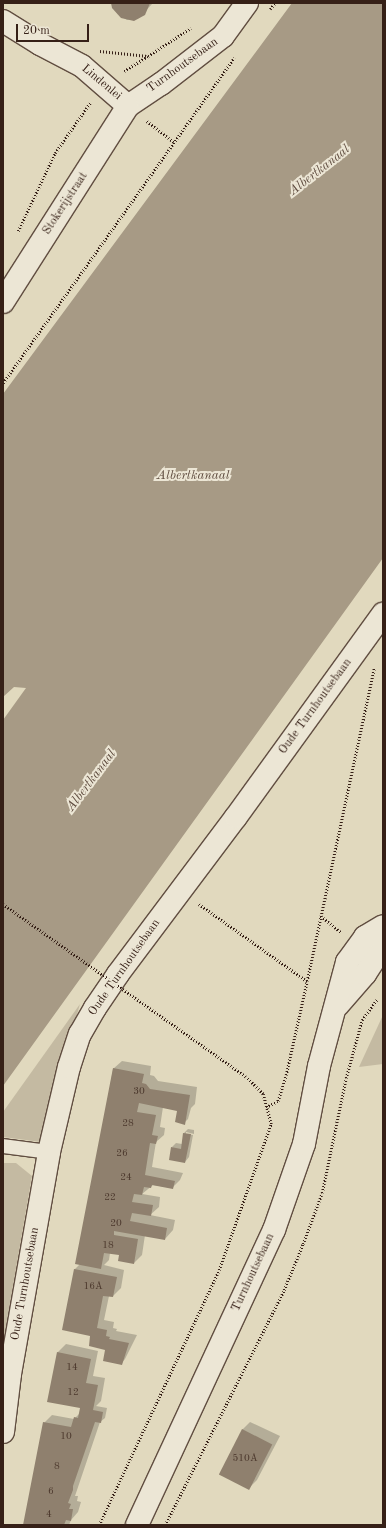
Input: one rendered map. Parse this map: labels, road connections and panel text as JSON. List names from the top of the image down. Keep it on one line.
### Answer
{"streets":{"street":["Turnhoutsebaan","Lindenlei","Stokerijstraat","Oude Turnhoutsebaan"]},"crossings":[["Turnhoutsebaan","Lindenlei"],["Turnhoutsebaan","Stokerijstraat"],["Lindenlei","Stokerijstraat"]],"water":["Albertkanaal"],"house_numbers":["30","28","26","24","22","20","18","16A","14","12","10","510A","8","6","4"],"scale_bar":"20 m"}
